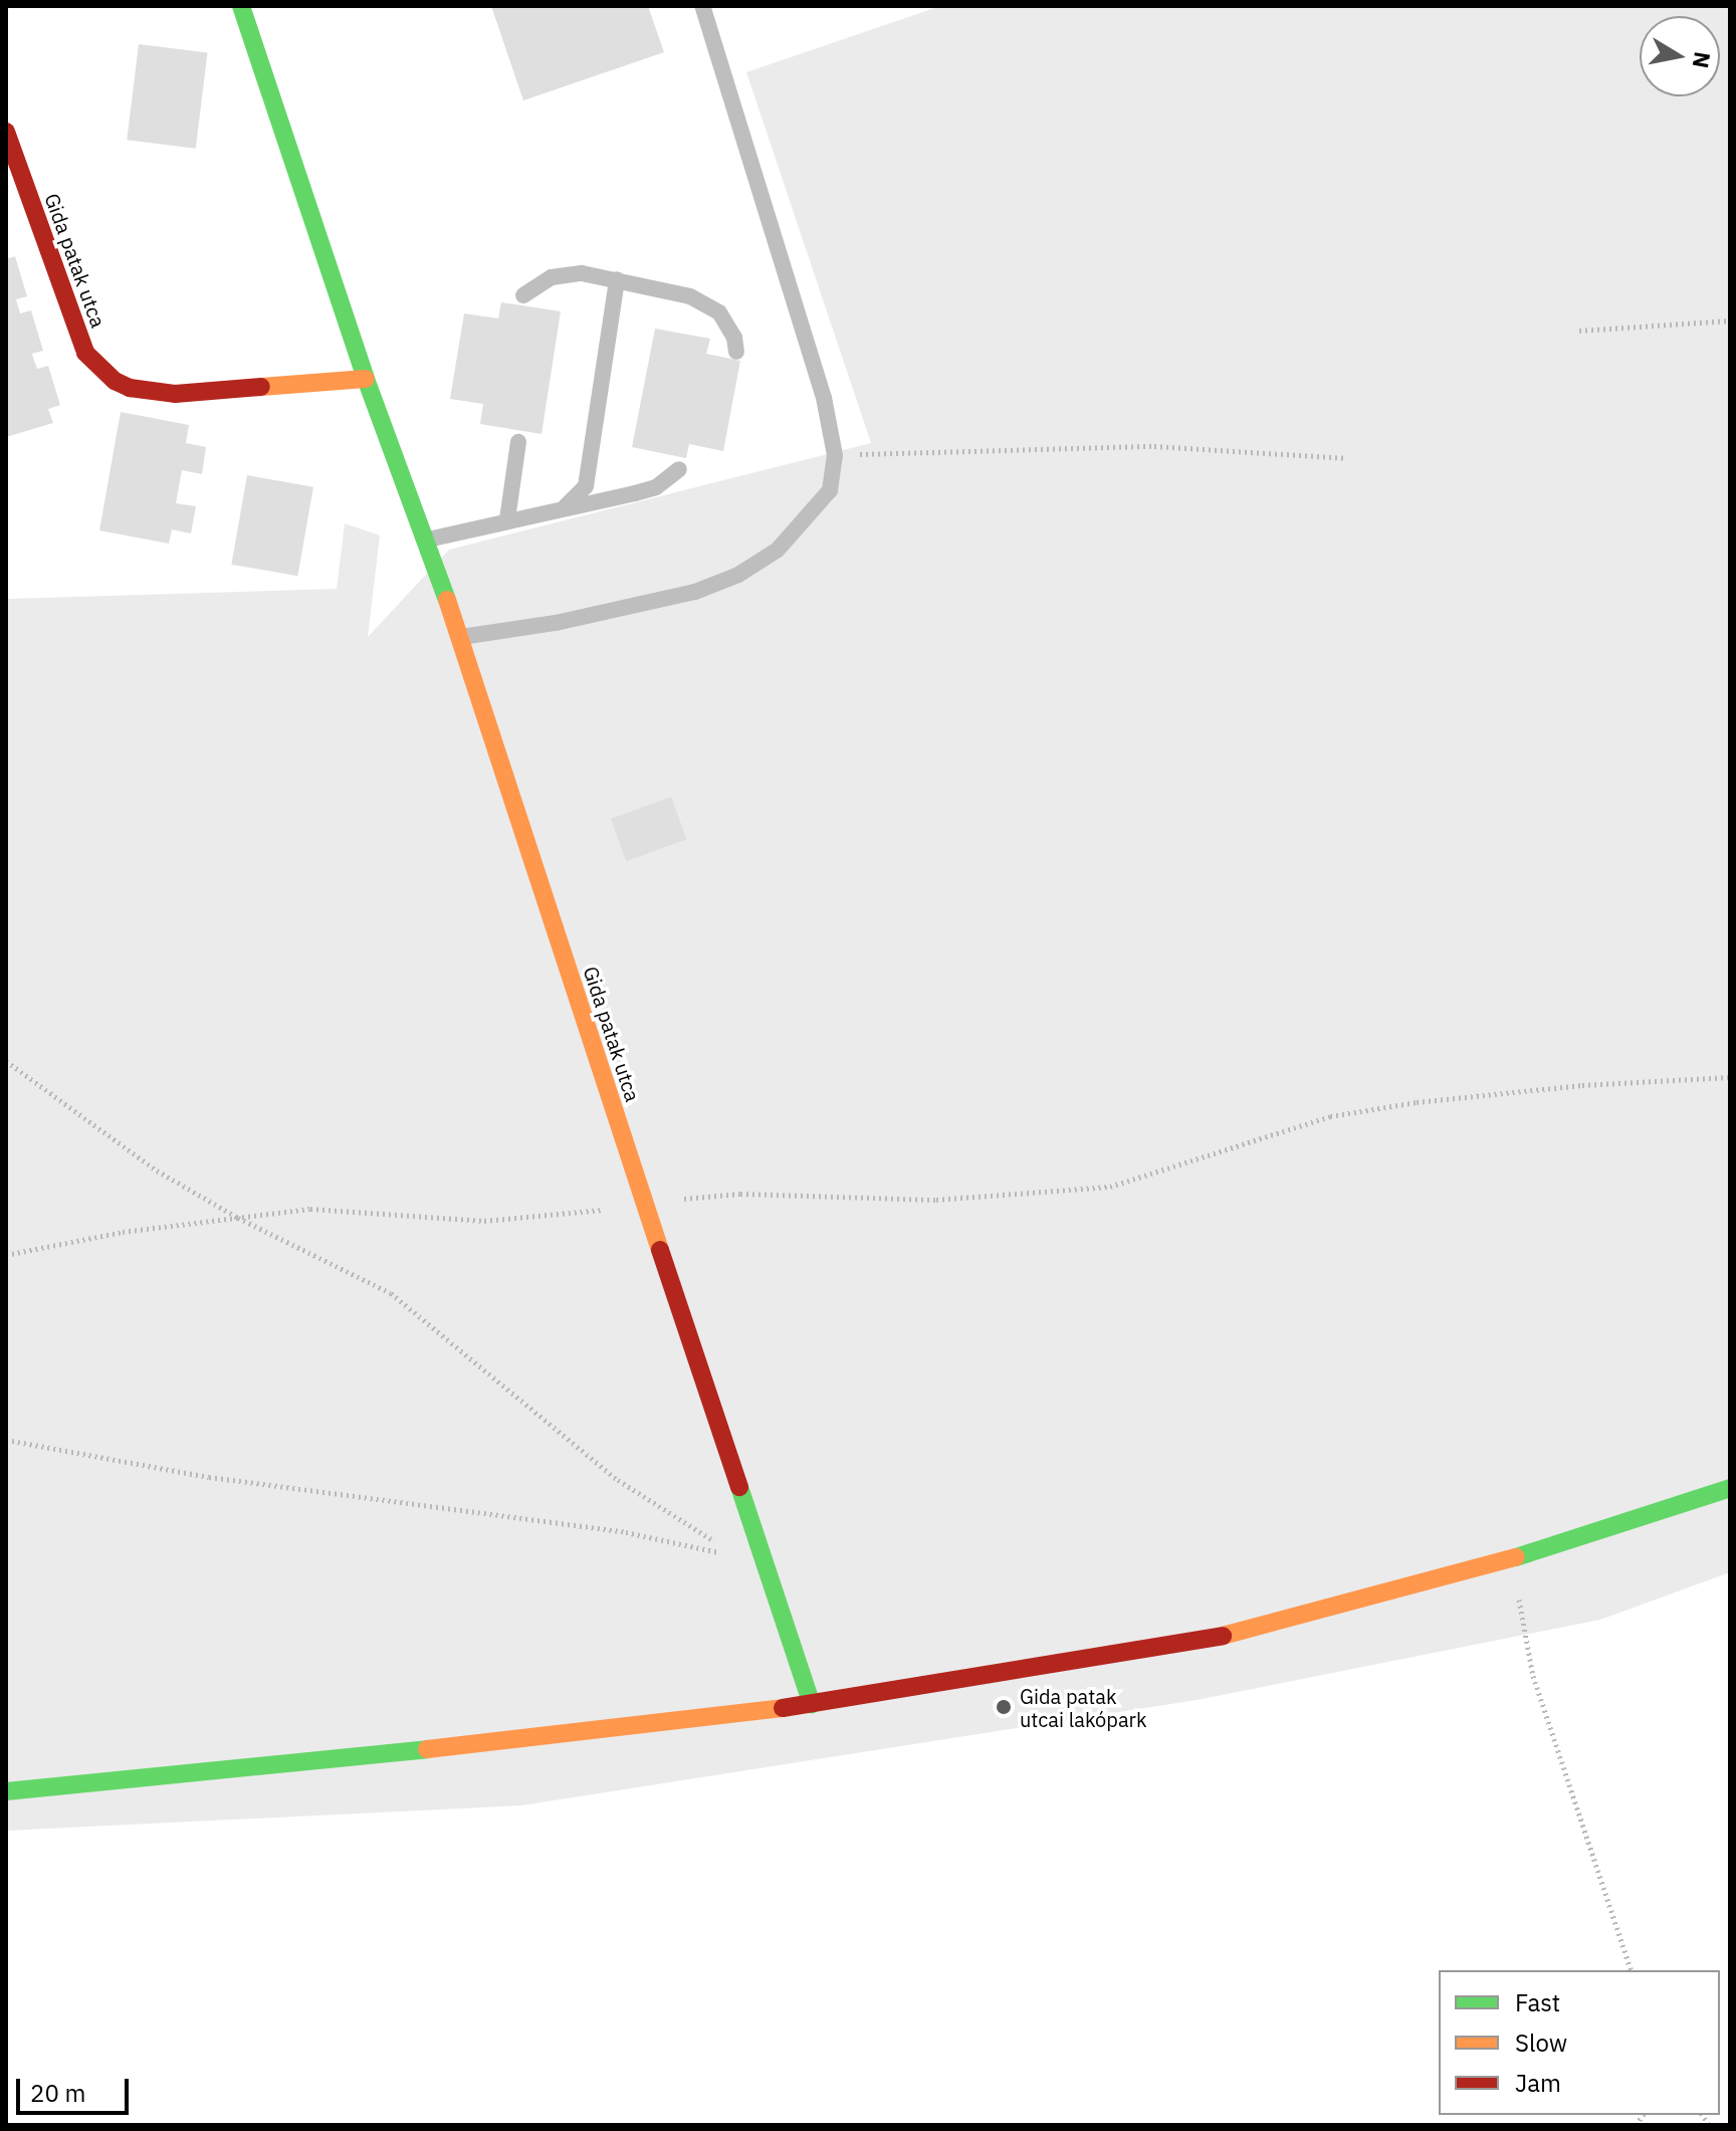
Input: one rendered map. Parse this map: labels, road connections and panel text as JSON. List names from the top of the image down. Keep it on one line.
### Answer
{"streets":{"street":["Gida patak utca"]},"places":["Gida patak utcai lakópark"],"legend":["Fast","Slow","Jam"],"scale_bar":"20 m","north":"right"}
